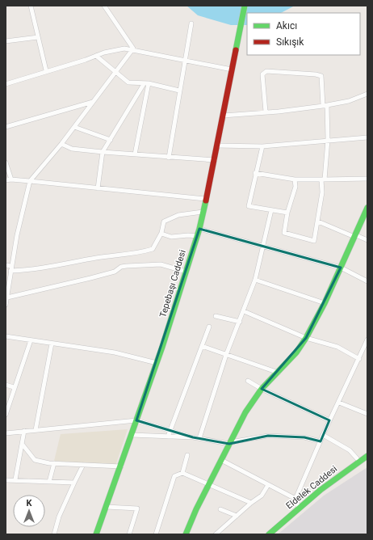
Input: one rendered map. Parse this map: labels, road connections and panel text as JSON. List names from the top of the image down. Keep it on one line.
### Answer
{"streets":{"main road":["Tepebaşı Caddesi","Eldelek Caddesi"]},"legend":["Akıcı","Sıkışık"],"north":"top"}
